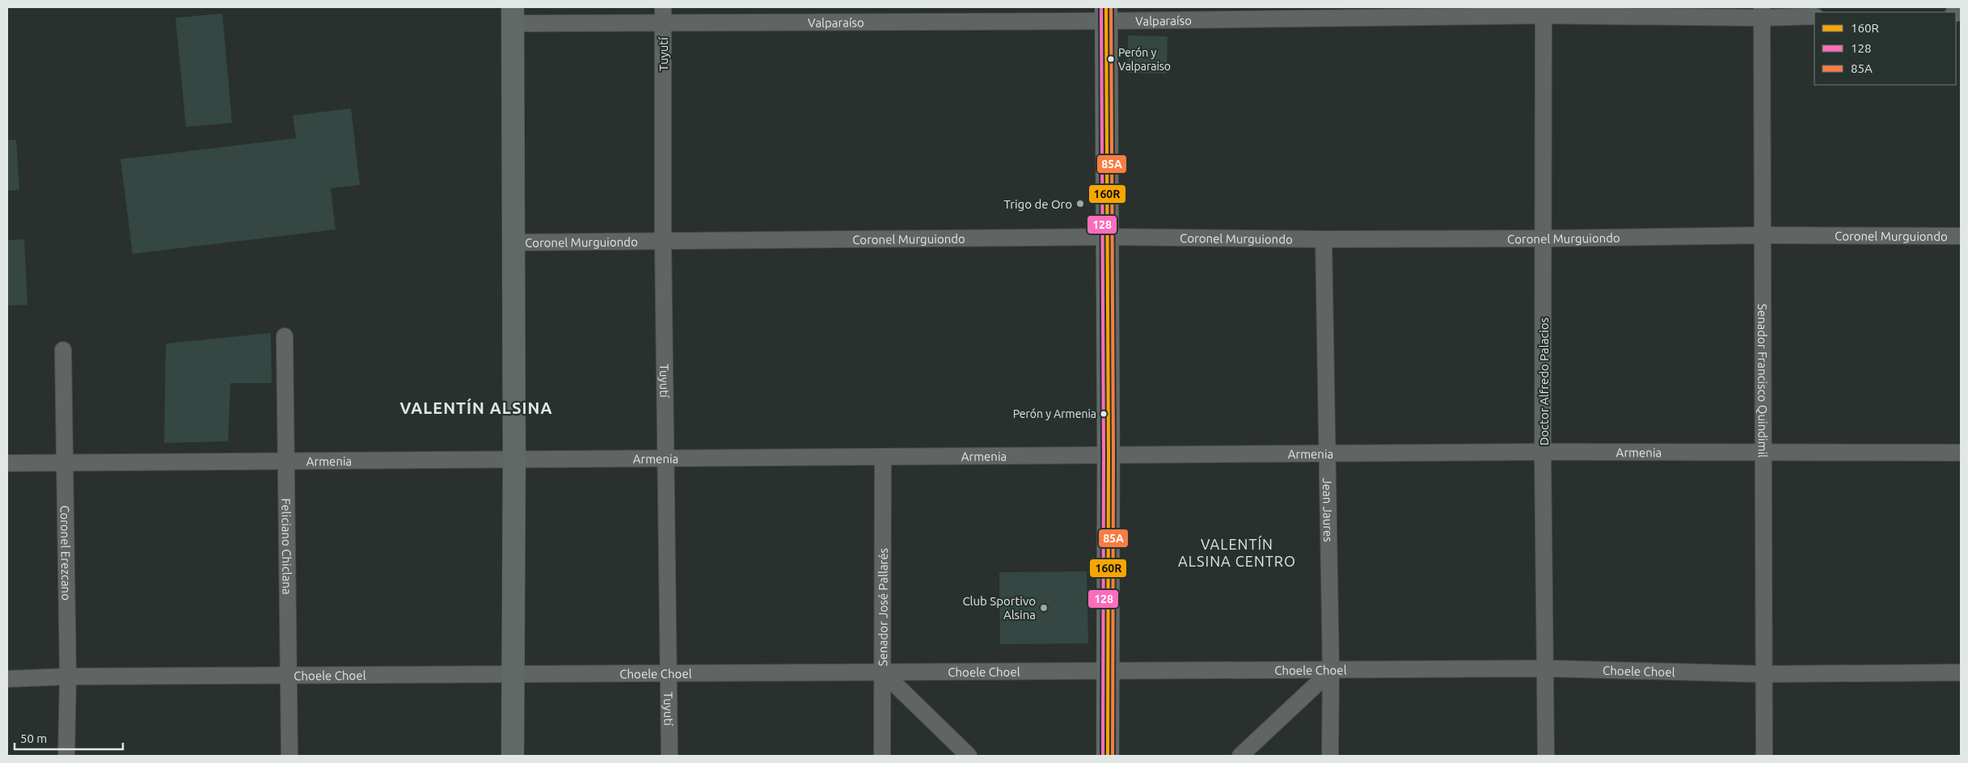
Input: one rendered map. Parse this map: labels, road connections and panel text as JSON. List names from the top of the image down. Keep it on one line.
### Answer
{"streets":{"street":["Valparaíso","Tuyutí","Coronel Murguiondo","Doctor Alfredo Palacios","Senador Francisco Quindimil","Armenia","Jean Jaures","Feliciano Chiclana","Coronel Erezcano","Senador José Pallarés","Choele Choel"]},"crossings":[["Valparaíso","Tuyutí"],["Valparaíso","Doctor Alfredo Palacios"],["Valparaíso","Senador Francisco Quindimil"],["Tuyutí","Coronel Murguiondo"],["Tuyutí","Armenia"],["Tuyutí","Choele Choel"],["Coronel Murguiondo","Doctor Alfredo Palacios"],["Coronel Murguiondo","Senador Francisco Quindimil"],["Coronel Murguiondo","Jean Jaures"],["Doctor Alfredo Palacios","Armenia"],["Doctor Alfredo Palacios","Choele Choel"],["Senador Francisco Quindimil","Armenia"],["Senador Francisco Quindimil","Choele Choel"],["Armenia","Jean Jaures"],["Armenia","Feliciano Chiclana"],["Armenia","Coronel Erezcano"],["Armenia","Senador José Pallarés"],["Jean Jaures","Choele Choel"],["Feliciano Chiclana","Choele Choel"],["Coronel Erezcano","Choele Choel"],["Senador José Pallarés","Choele Choel"]],"districts":["VALENTÍN ALSINA","VALENTÍN ALSINA CENTRO"],"places":["Perón y Valparaiso","Trigo de Oro","Perón y Armenia","Club Sportivo Alsina"],"lines":["transit line 160R","transit line 128","transit line 85A"],"legend":["160R","128","85A"],"scale_bar":"50 m"}
